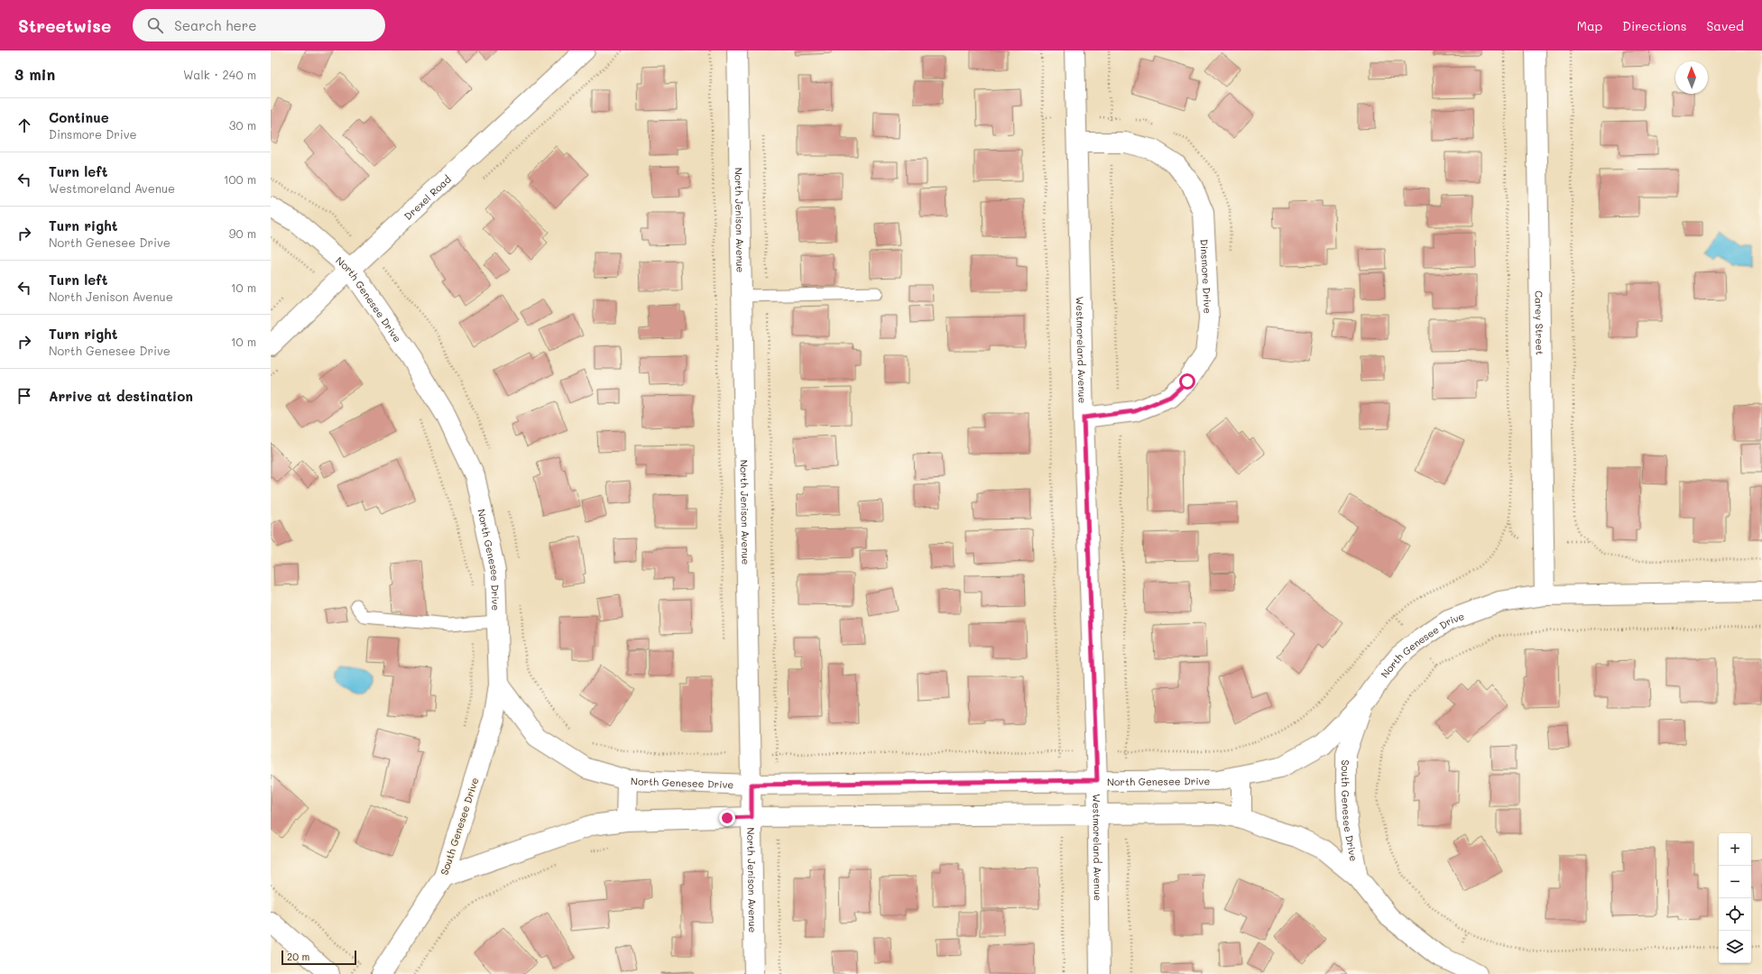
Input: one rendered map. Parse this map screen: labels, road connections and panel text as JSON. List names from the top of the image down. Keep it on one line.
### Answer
{"streets":{"street":["Drexel Road","North Jenison Avenue","Dinsmore Drive","North Genesee Drive","Carey Street","Westmoreland Avenue","South Genesee Drive"]},"crossings":[["Drexel Road","North Genesee Drive"],["North Jenison Avenue","North Genesee Drive"],["Dinsmore Drive","Westmoreland Avenue"],["North Genesee Drive","Carey Street"],["North Genesee Drive","Westmoreland Avenue"],["North Genesee Drive","South Genesee Drive"]],"scale_bar":"20 m","north":"top","page":{"header":"Streetwise","search":"Search here","nav":["Map","Directions","Saved"],"heading":["3 min","Walk · 240 m"],"list":[["Continue","Dinsmore Drive","30 m"],["Turn left","Westmoreland Avenue","100 m"],["Turn right","North Genesee Drive","90 m"],["Turn left","North Jenison Avenue","10 m"],["Turn right","North Genesee Drive","10 m"],"Arrive at destination"],"map_buttons":["+","−"],"scale":"20 m"}}
